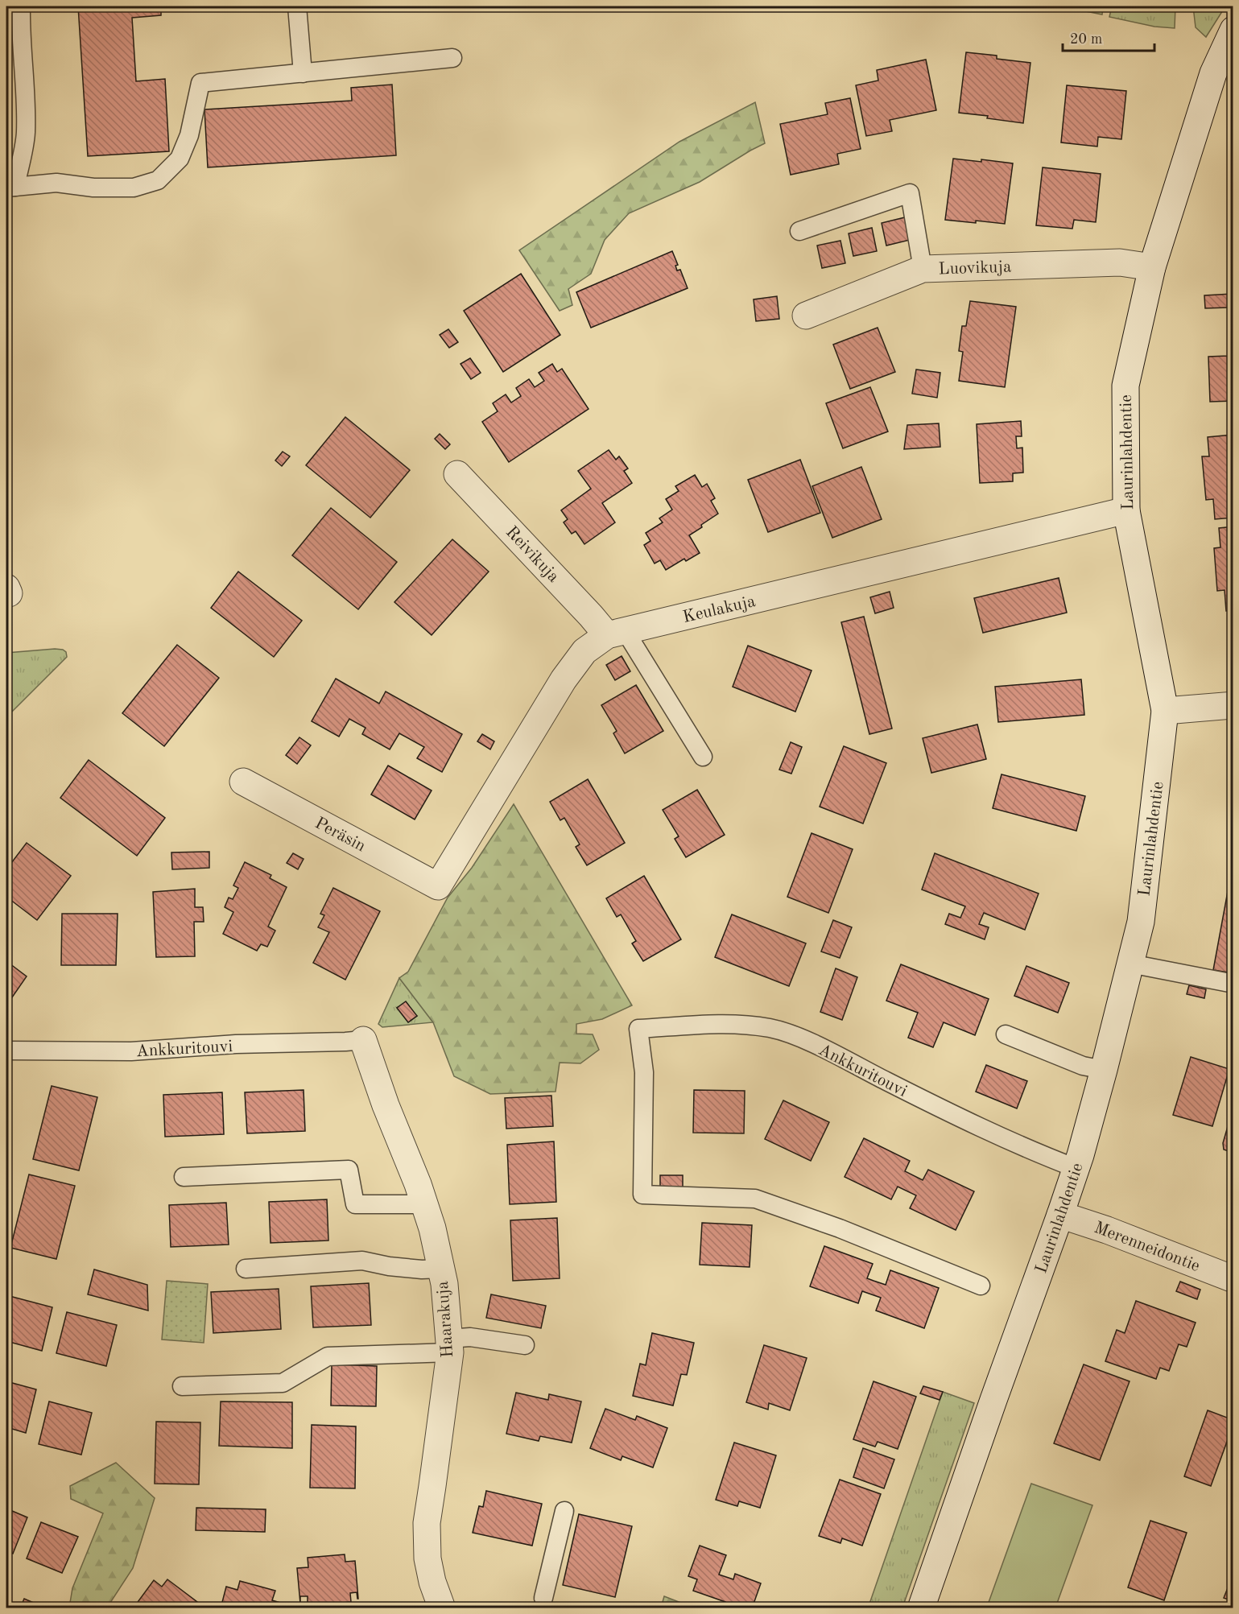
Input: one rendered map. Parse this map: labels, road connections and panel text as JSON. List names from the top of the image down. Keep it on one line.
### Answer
{"streets":{"street":["Luovikuja","Laurinlahdentie","Reivikuja","Keulakuja","Peräsin","Merenneidontie","Haarakuja"],"lane":["Ankkuritouvi"]},"crossings":[["Luovikuja","Laurinlahdentie"],["Laurinlahdentie","Keulakuja"],["Laurinlahdentie","Ankkuritouvi"],["Laurinlahdentie","Merenneidontie"],["Reivikuja","Keulakuja"],["Keulakuja","Peräsin"],["Ankkuritouvi","Haarakuja"]],"scale_bar":"20 m"}
